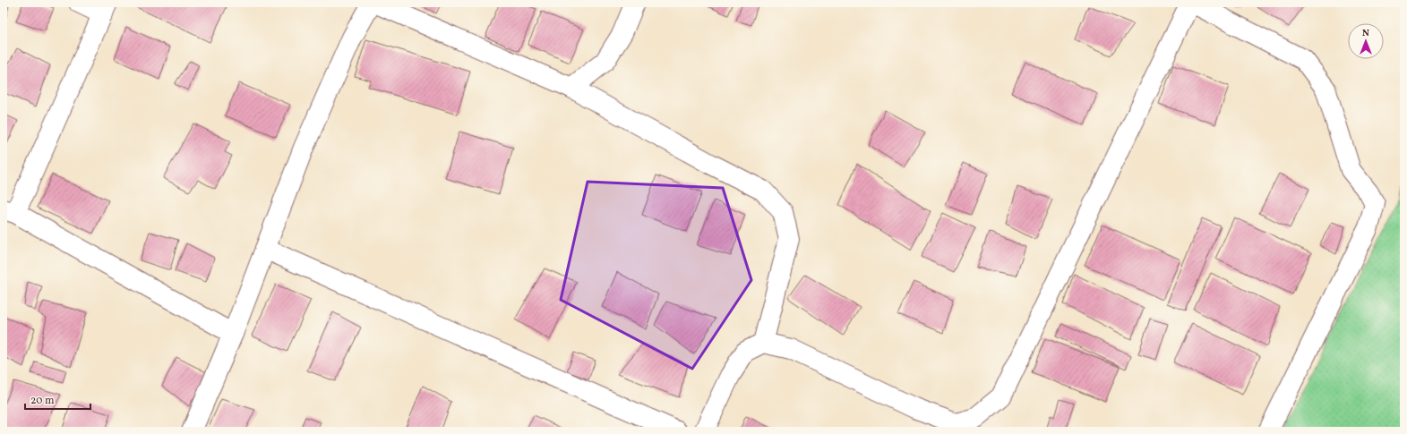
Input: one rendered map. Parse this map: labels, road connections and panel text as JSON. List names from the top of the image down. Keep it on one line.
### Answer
{"scale_bar":"20 m","north":"top"}
